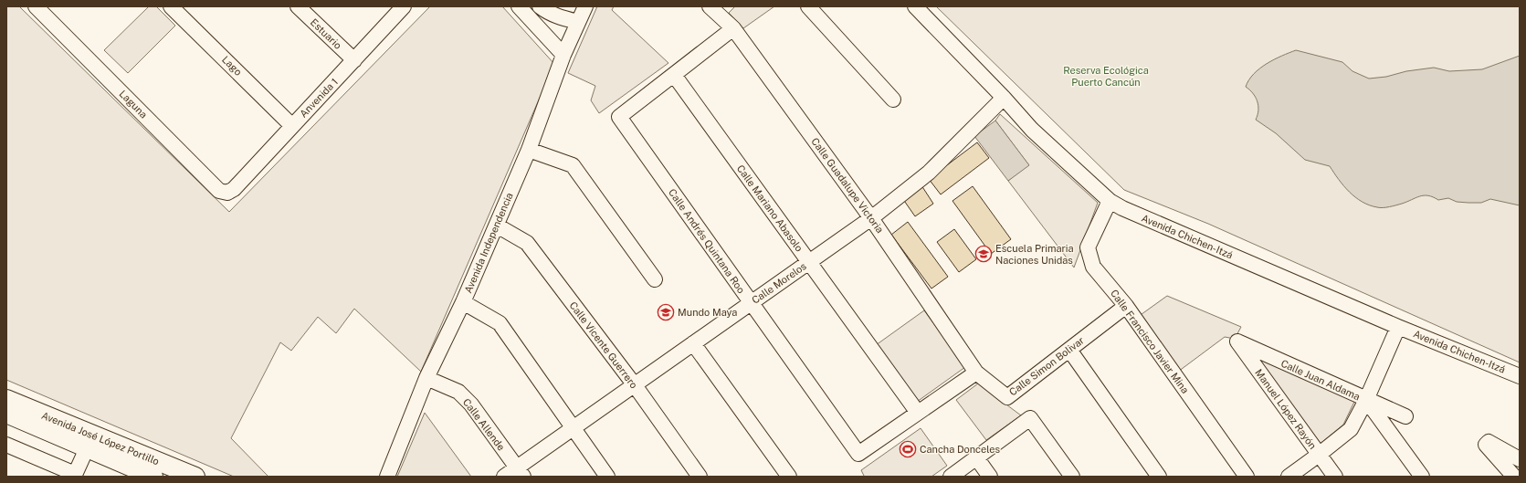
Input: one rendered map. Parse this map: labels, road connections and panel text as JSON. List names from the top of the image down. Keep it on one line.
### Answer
{"streets":{"main road":["Avenida José López Portillo"],"street":["Estuario","Lago","Anvenida 1","Laguna","Calle Guadalupe Victoria","Calle Mariano Abasolo","Avenida Chichen-Itzá","Calle Andrés Quintana Roo","Avenida Independencia","Calle Morelos","Calle Francisco Javier Mina","Calle Vicente Guerrero","Calle Simon Bolivar","Calle Juan Aldama","Manuel López Rayón","Calle Allende"]},"crossings":[["Estuario","Anvenida 1"],["Lago","Anvenida 1"],["Anvenida 1","Laguna"],["Calle Guadalupe Victoria","Calle Morelos"],["Calle Guadalupe Victoria","Calle Simon Bolivar"],["Calle Mariano Abasolo","Calle Andrés Quintana Roo"],["Calle Mariano Abasolo","Calle Morelos"],["Avenida Chichen-Itzá","Calle Morelos"],["Avenida Chichen-Itzá","Calle Francisco Javier Mina"],["Calle Andrés Quintana Roo","Calle Morelos"],["Avenida Independencia","Calle Vicente Guerrero"],["Avenida Independencia","Calle Allende"],["Calle Morelos","Calle Vicente Guerrero"],["Calle Morelos","Calle Allende"],["Calle Francisco Javier Mina","Calle Simon Bolivar"],["Calle Juan Aldama","Manuel López Rayón"]],"parks":["Reserva Ecológica Puerto Cancún"],"places":{"school or university":["Escuela Primaria Naciones Unidas","Mundo Maya"],"sports":["Cancha Donceles"]}}
